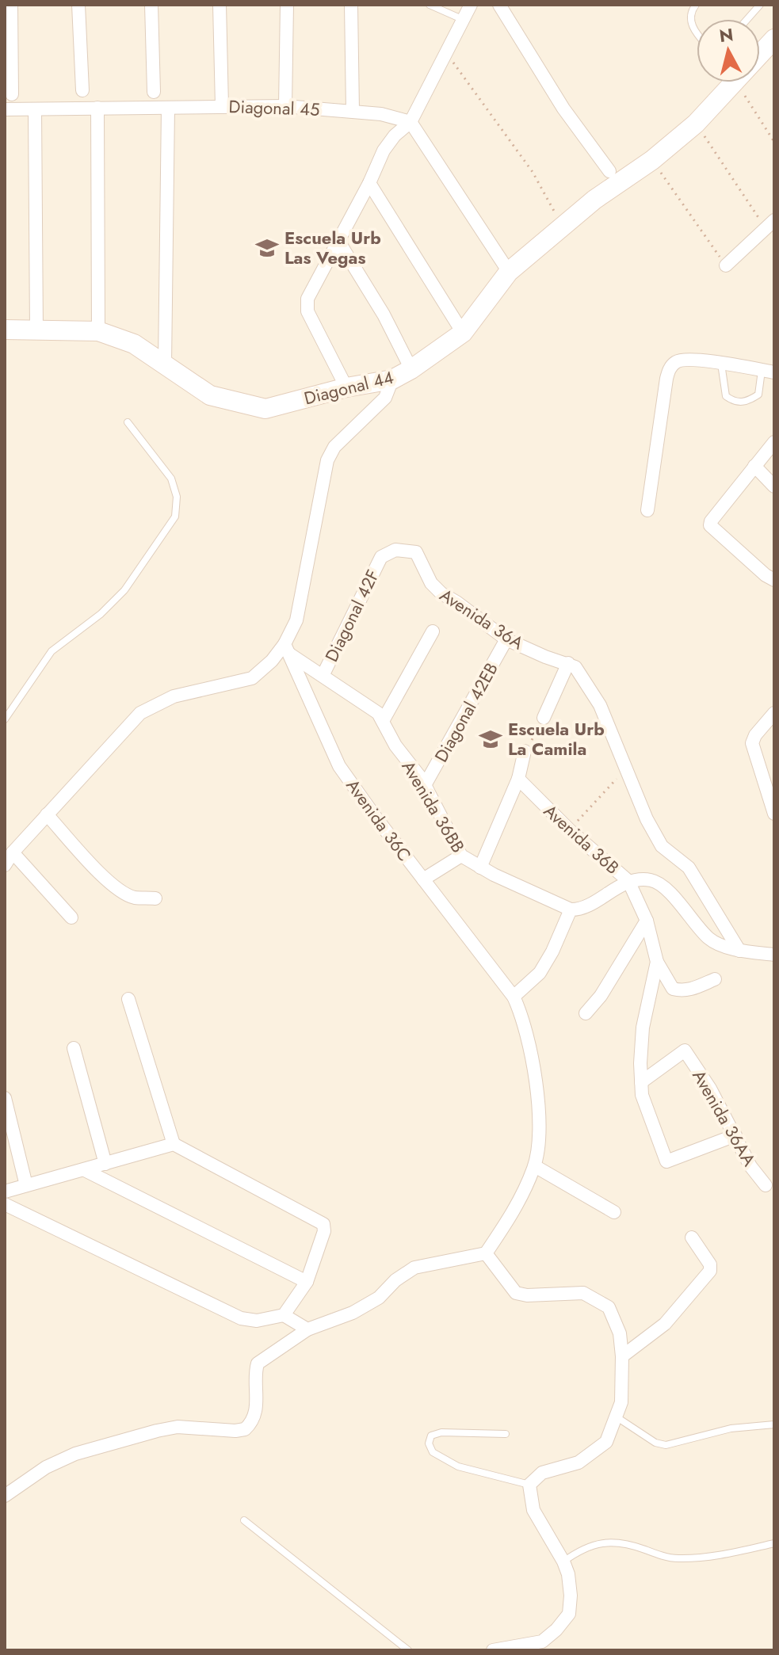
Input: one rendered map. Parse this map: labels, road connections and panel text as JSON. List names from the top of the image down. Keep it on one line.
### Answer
{"streets":{"main road":["Diagonal 44"],"street":["Diagonal 45","Diagonal 42F","Avenida 36A","Diagonal 42EB","Avenida 36BB","Avenida 36C","Avenida 36B","Avenida 36AA"]},"crossings":[["Diagonal 42F","Avenida 36A"],["Diagonal 42F","Avenida 36BB"],["Avenida 36A","Diagonal 42EB"],["Diagonal 42EB","Avenida 36BB"],["Avenida 36BB","Avenida 36C"],["Avenida 36B","Avenida 36AA"]],"places":{"school or university":["Escuela Urb Las Vegas","Escuela Urb La Camila"]},"north":"top"}
